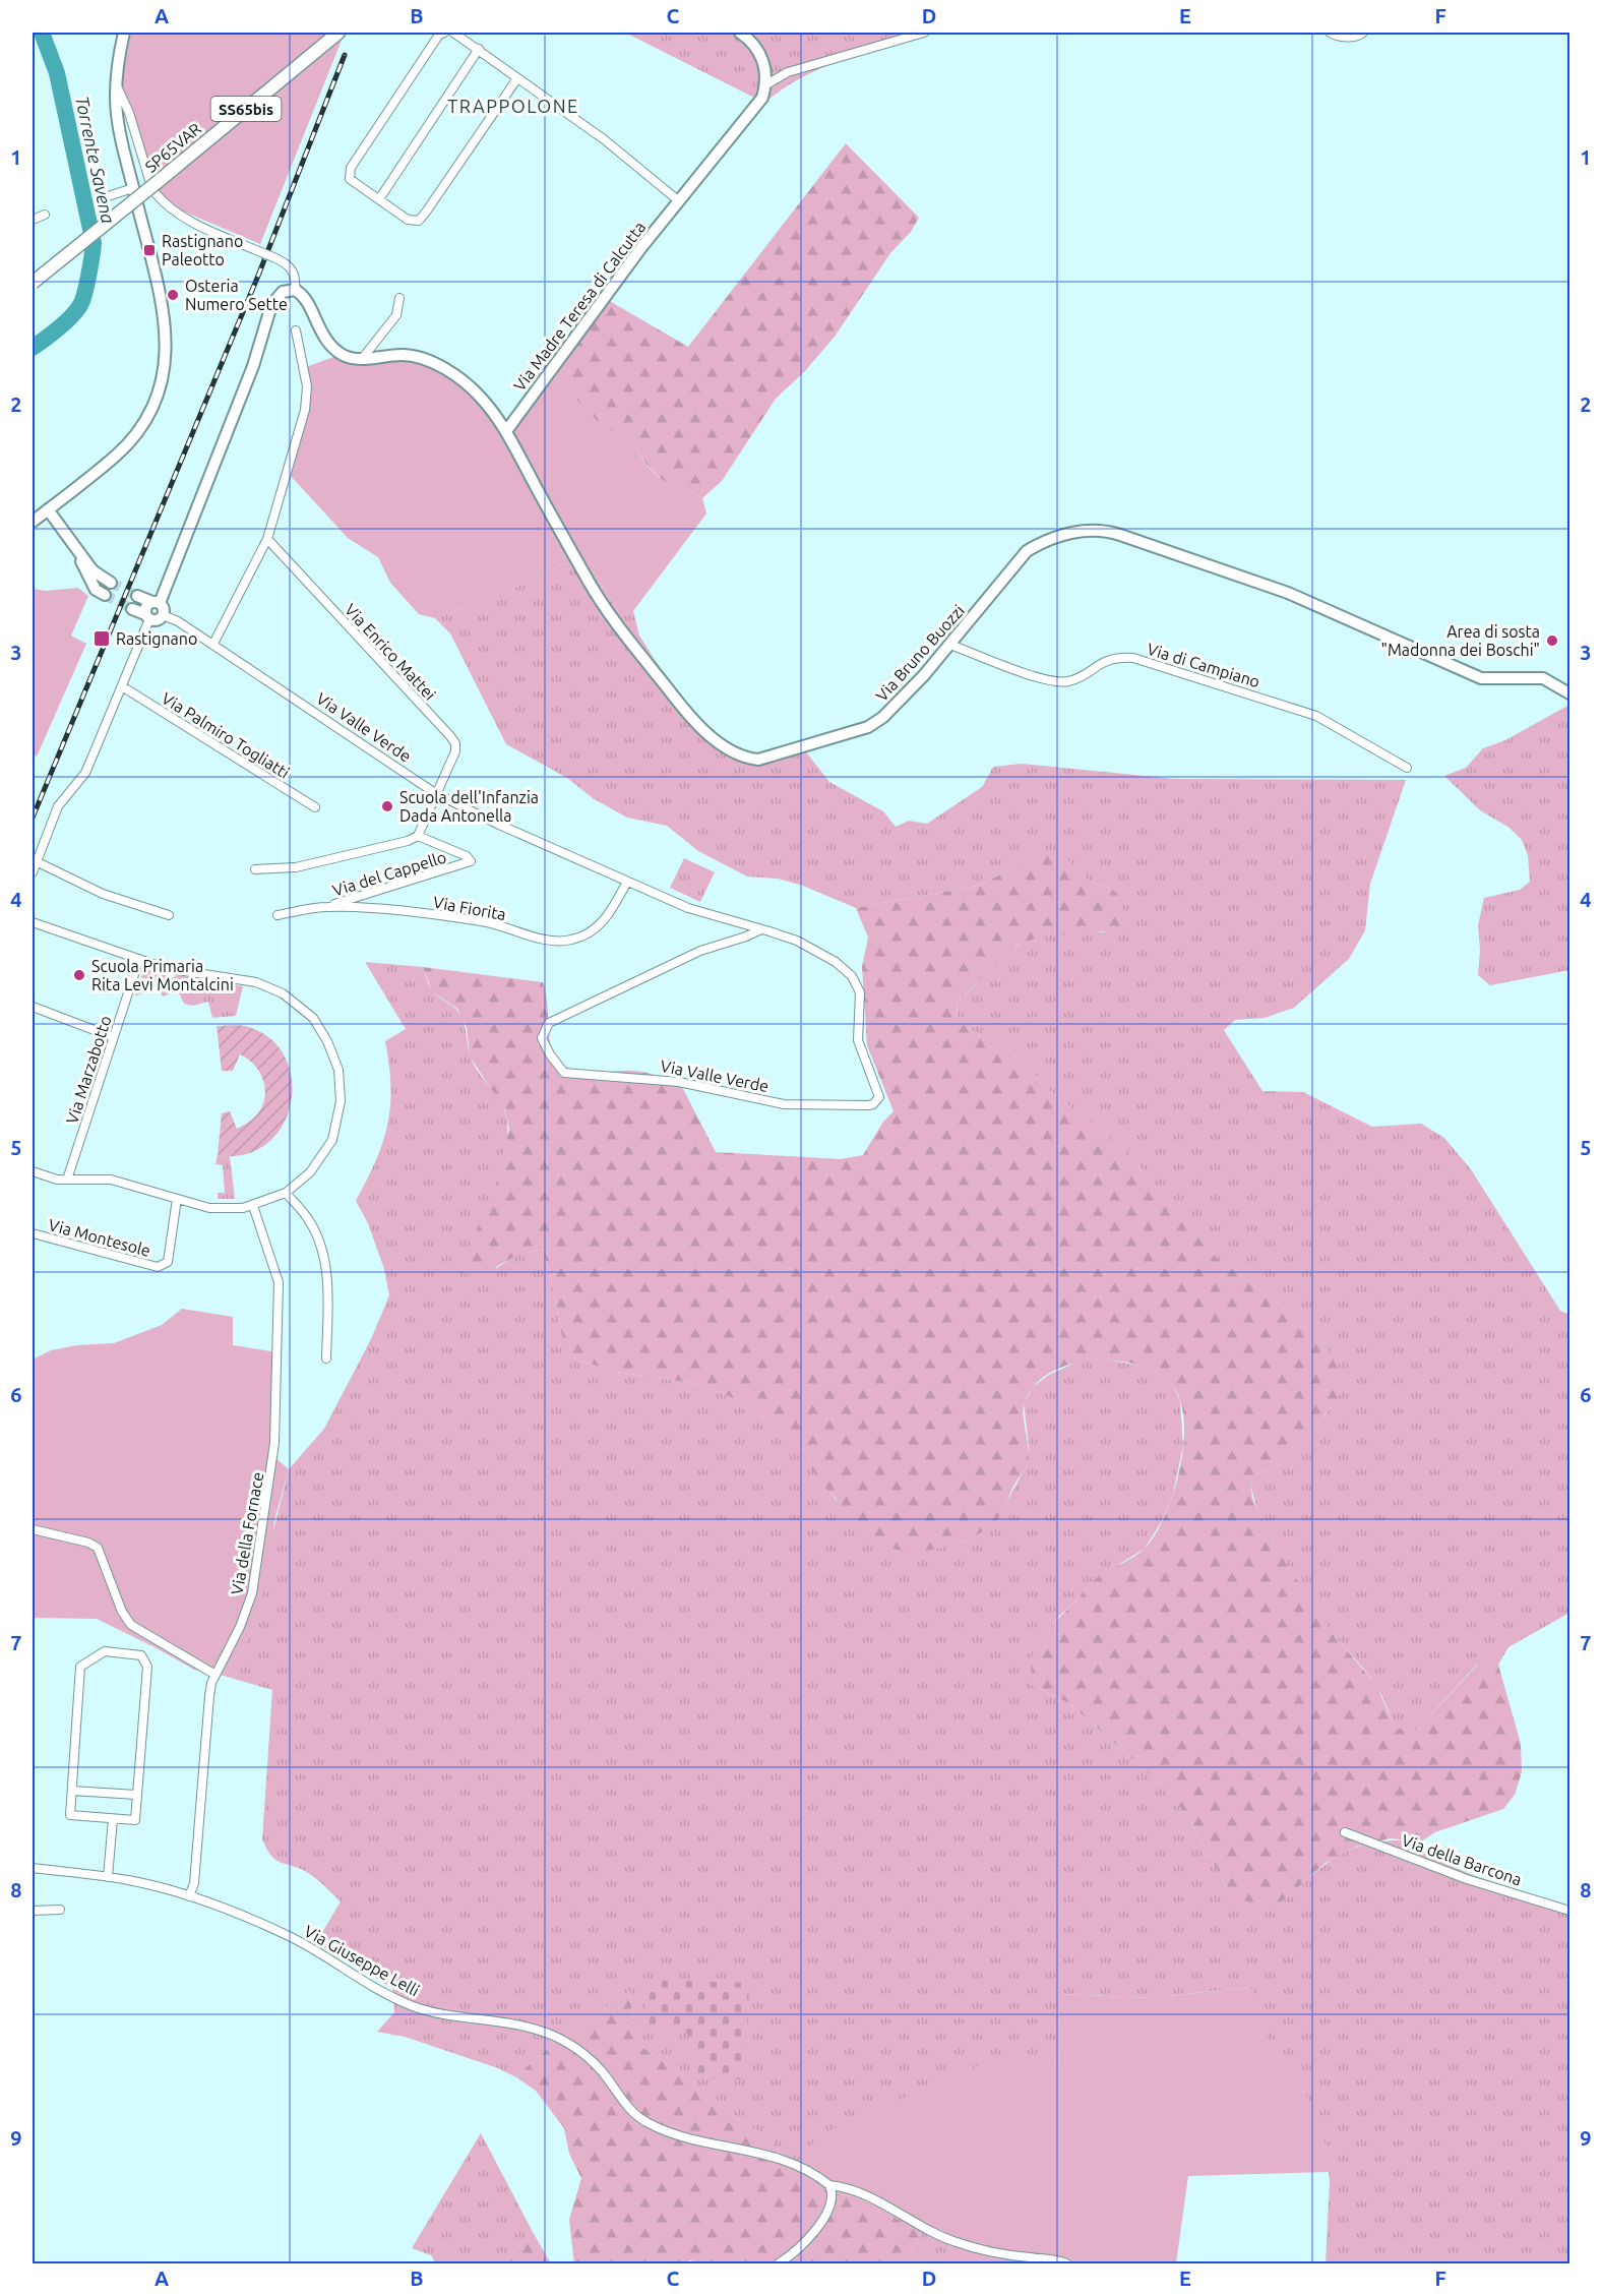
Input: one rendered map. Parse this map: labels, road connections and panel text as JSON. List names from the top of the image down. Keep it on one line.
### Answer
{"streets":{"main road":["SS65bis","SP65VAR"],"street":["Via Madre Teresa di Calcutta","Via Enrico Mattei","Via Bruno Buozzi","Via di Campiano","Via Valle Verde","Via Palmiro Togliatti","Via del Cappello","Via Fiorita","Via Marzabotto","Via Montesole","Via della Fornace","Via della Barcona","Via Giuseppe Lelli"]},"crossings":[["SP65VAR","Via Bruno Buozzi"],["Via Madre Teresa di Calcutta","Via Bruno Buozzi"],["Via Enrico Mattei","Via Valle Verde"],["Via Enrico Mattei","Via del Cappello"],["Via Bruno Buozzi","Via di Campiano"],["Via Valle Verde","Via del Cappello"],["Via Valle Verde","Via Fiorita"],["Via del Cappello","Via Fiorita"],["Via della Fornace","Via Giuseppe Lelli"]],"districts":["TRAPPOLONE"],"water":["Torrente Savena"],"places":{"transit":["Rastignano Paleotto","Rastignano"],"other":["Osteria Numero Sette","Area di sosta \"Madonna dei Boschi\"","Scuola dell'Infanzia Dada Antonella","Scuola Primaria Rita Levi Montalcini"]},"grid":{"columns":["A","B","C","D","E","F"],"rows":["1","2","3","4","5","6","7","8","9"]}}
